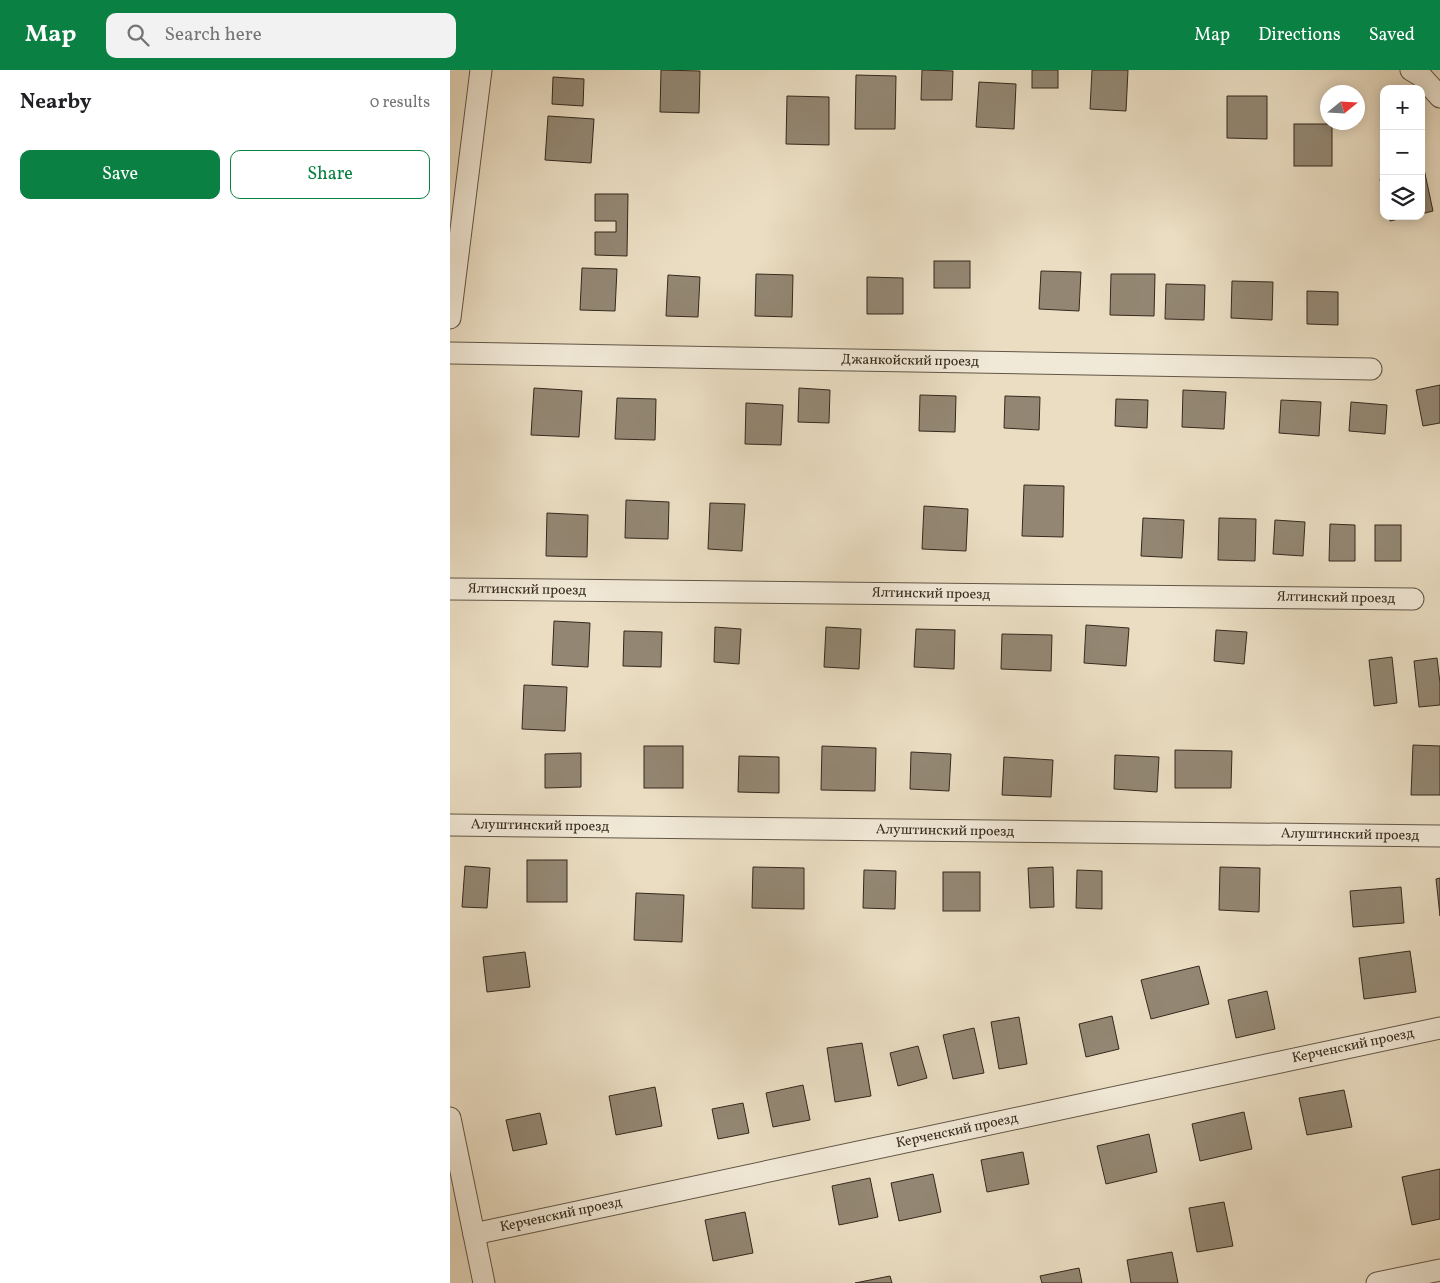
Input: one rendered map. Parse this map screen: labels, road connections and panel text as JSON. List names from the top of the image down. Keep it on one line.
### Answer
{"streets":{"street":["Джанкойский проезд","Ялтинский проезд","Алуштинский проезд","Керченский проезд"]},"north":"right","page":{"header":"Map","search":"Search here","nav":["Map","Directions","Saved"],"heading":["Nearby","0 results"],"map_buttons":["+","−"],"buttons":["Save","Share"]}}
